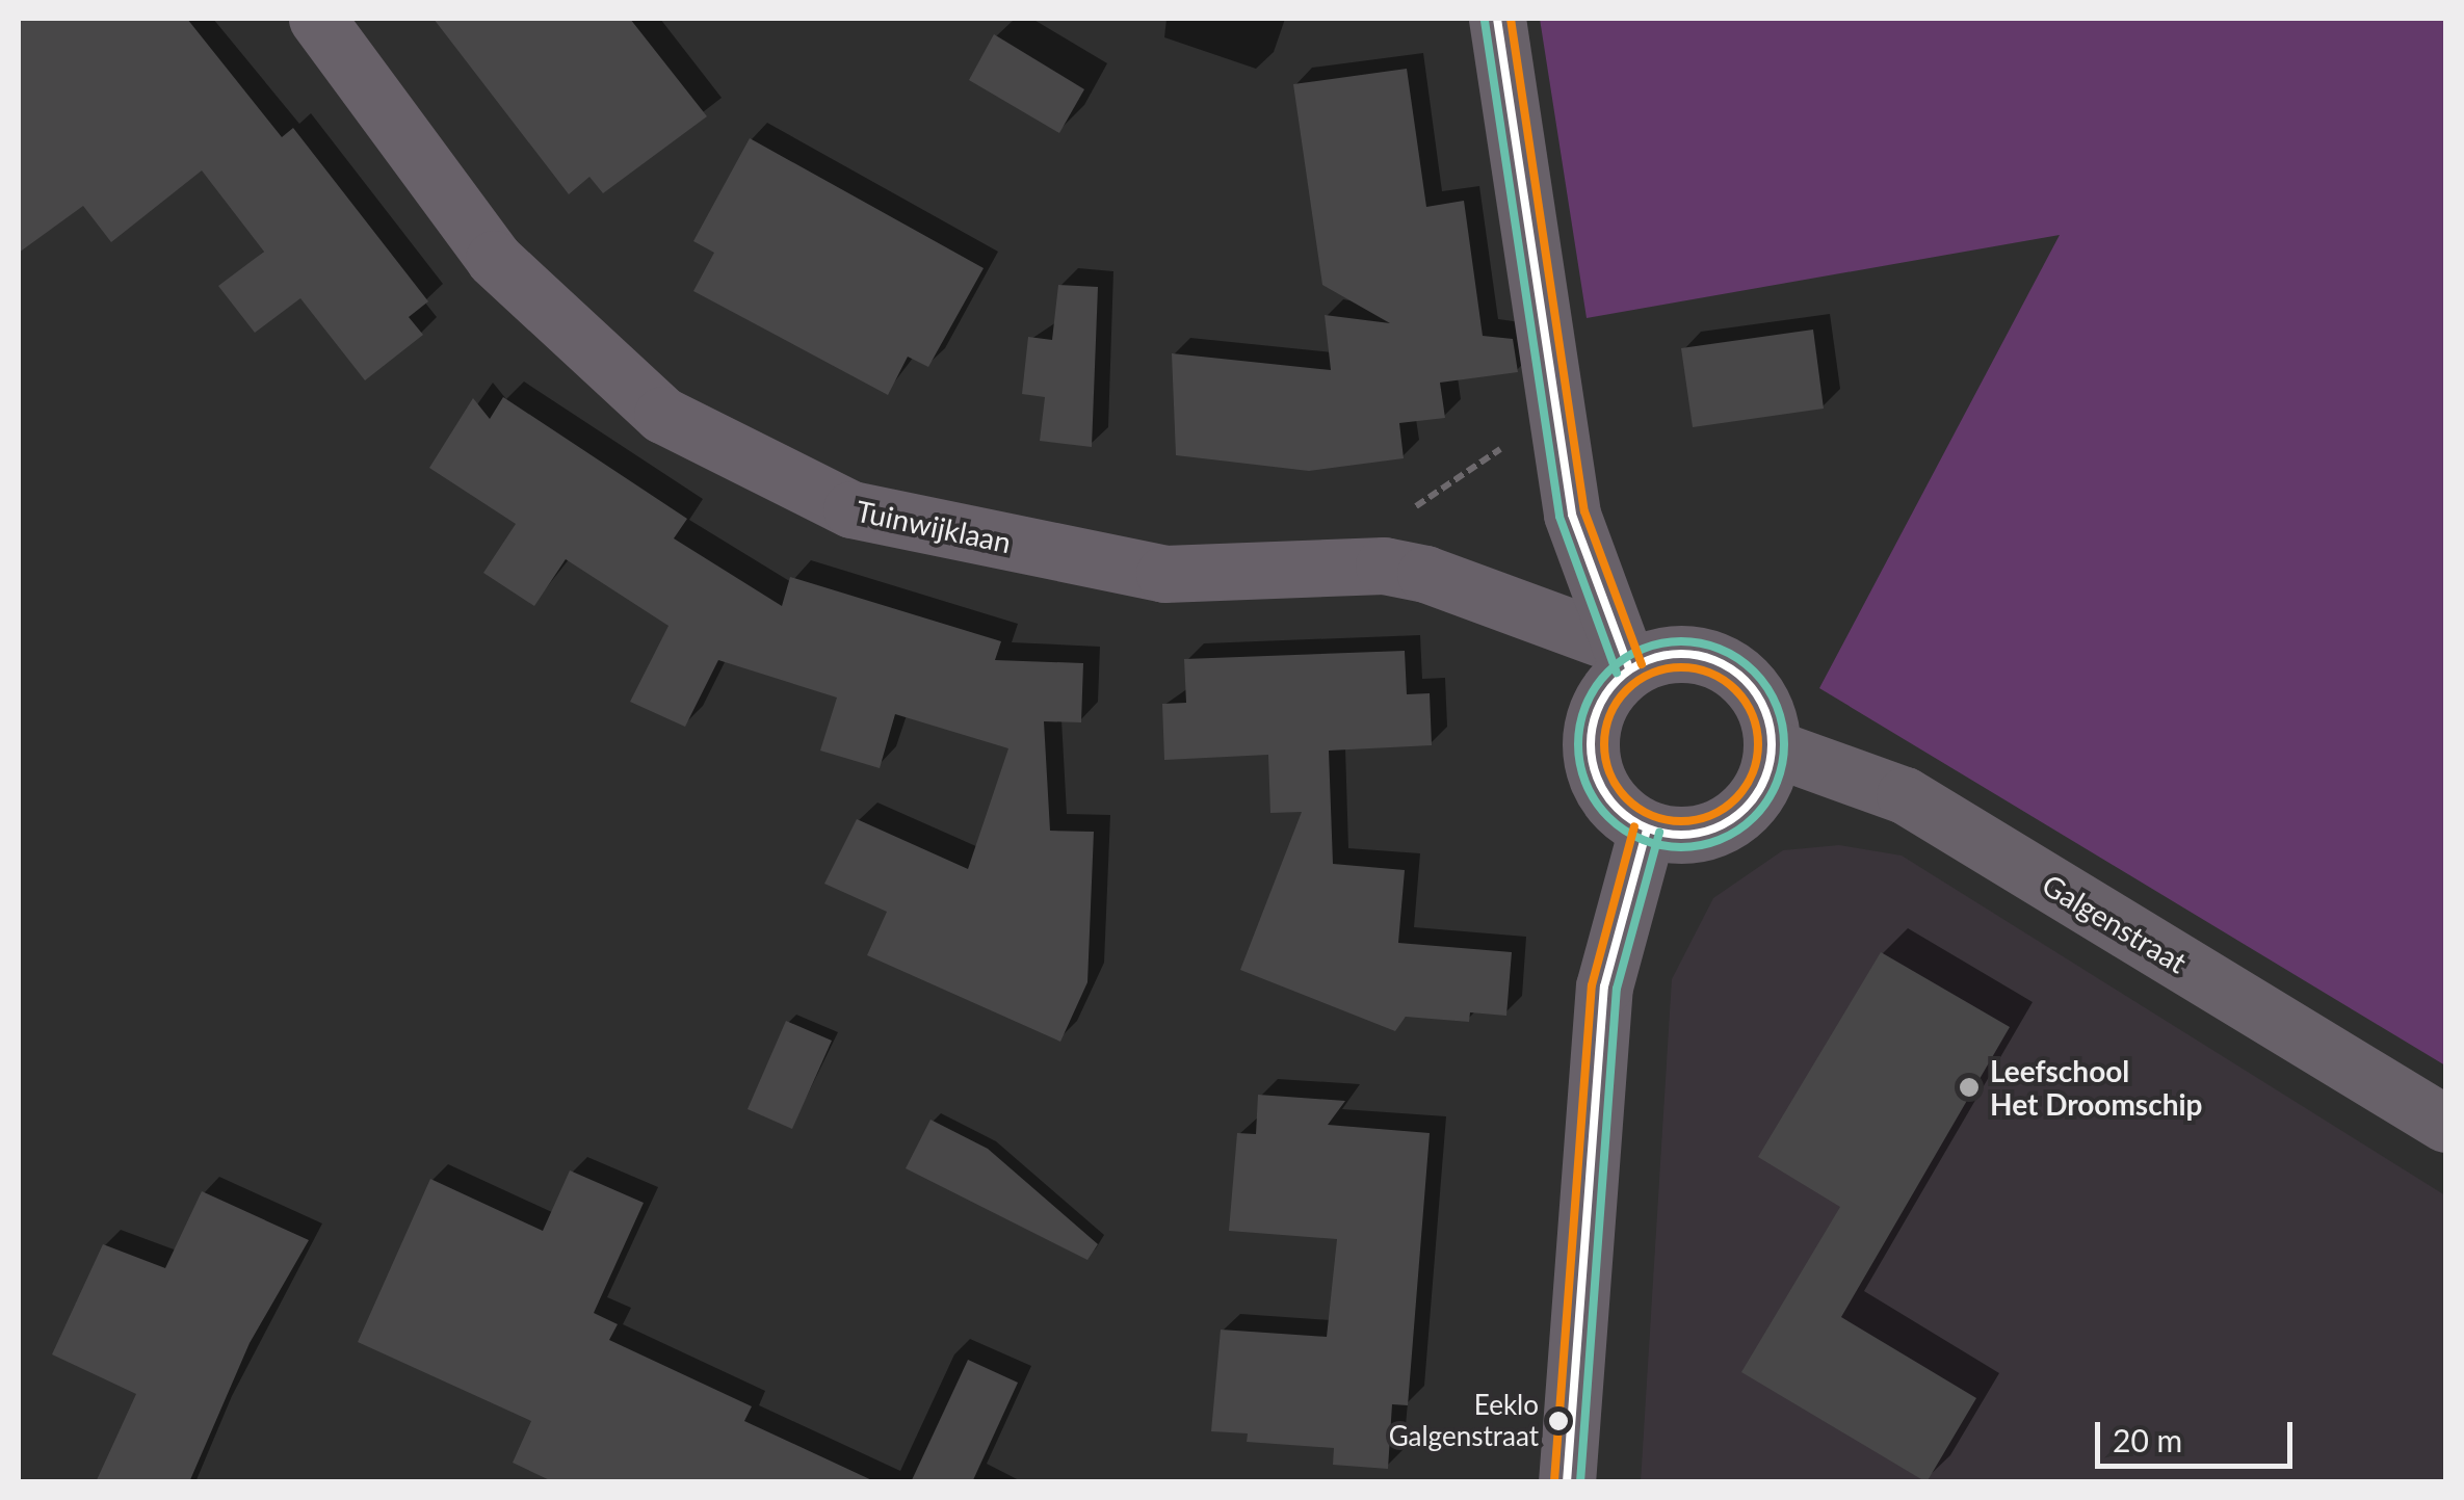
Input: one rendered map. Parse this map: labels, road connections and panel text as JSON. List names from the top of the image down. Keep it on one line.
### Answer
{"streets":{"street":["Tuinwijklaan","Galgenstraat"]},"crossings":[["Tuinwijklaan","Galgenstraat"]],"places":["Leefschool Het Droomschip","Eeklo Galgenstraat"],"scale_bar":"20 m"}
